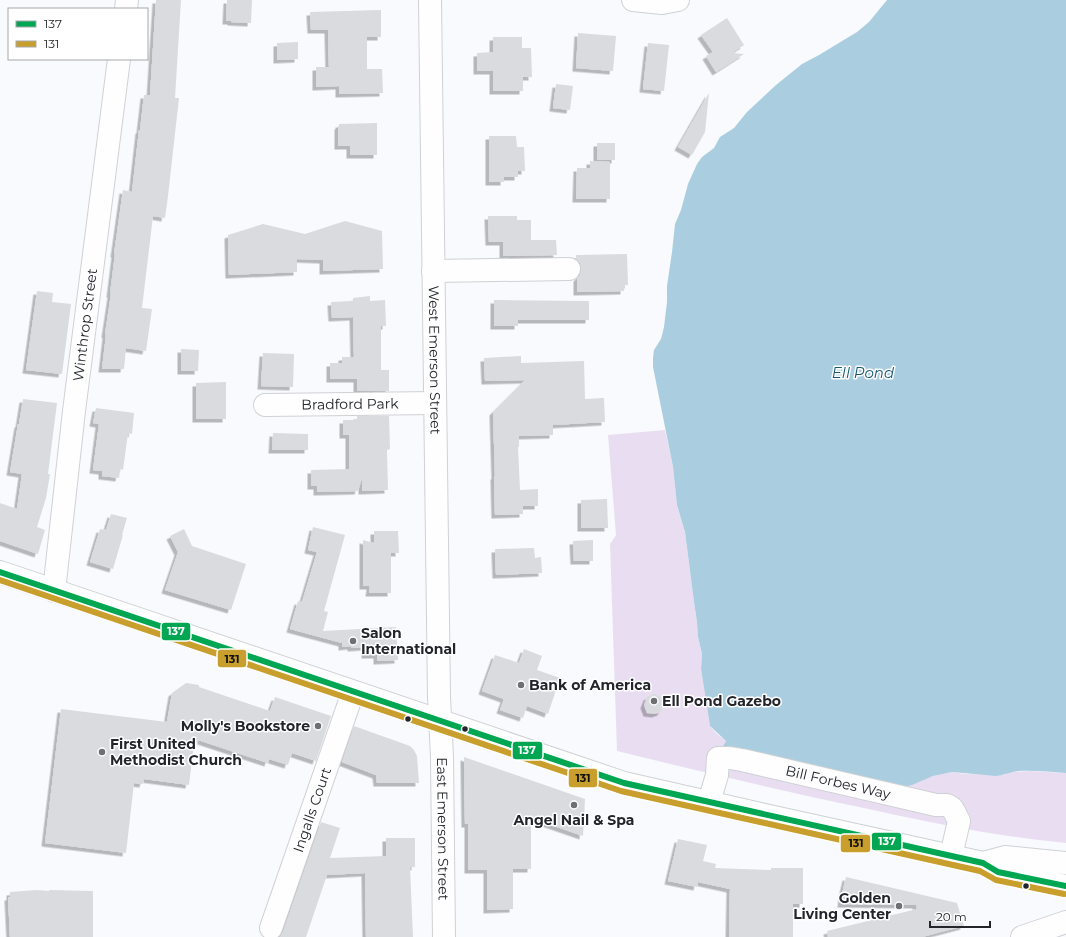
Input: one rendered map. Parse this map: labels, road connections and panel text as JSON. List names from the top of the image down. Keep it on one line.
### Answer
{"streets":{"street":["Winthrop Street","West Emerson Street","Bradford Park","Bill Forbes Way","Ingalls Court","East Emerson Street"]},"crossings":[["West Emerson Street","Bradford Park"],["West Emerson Street","East Emerson Street"]],"water":["Ell Pond"],"places":["Salon International","Bank of America","Ell Pond Gazebo","Molly's Bookstore","First United Methodist Church","Angel Nail & Spa","Golden Living Center"],"lines":["transit line 137","transit line 131"],"legend":["137","131"],"scale_bar":"20 m"}
